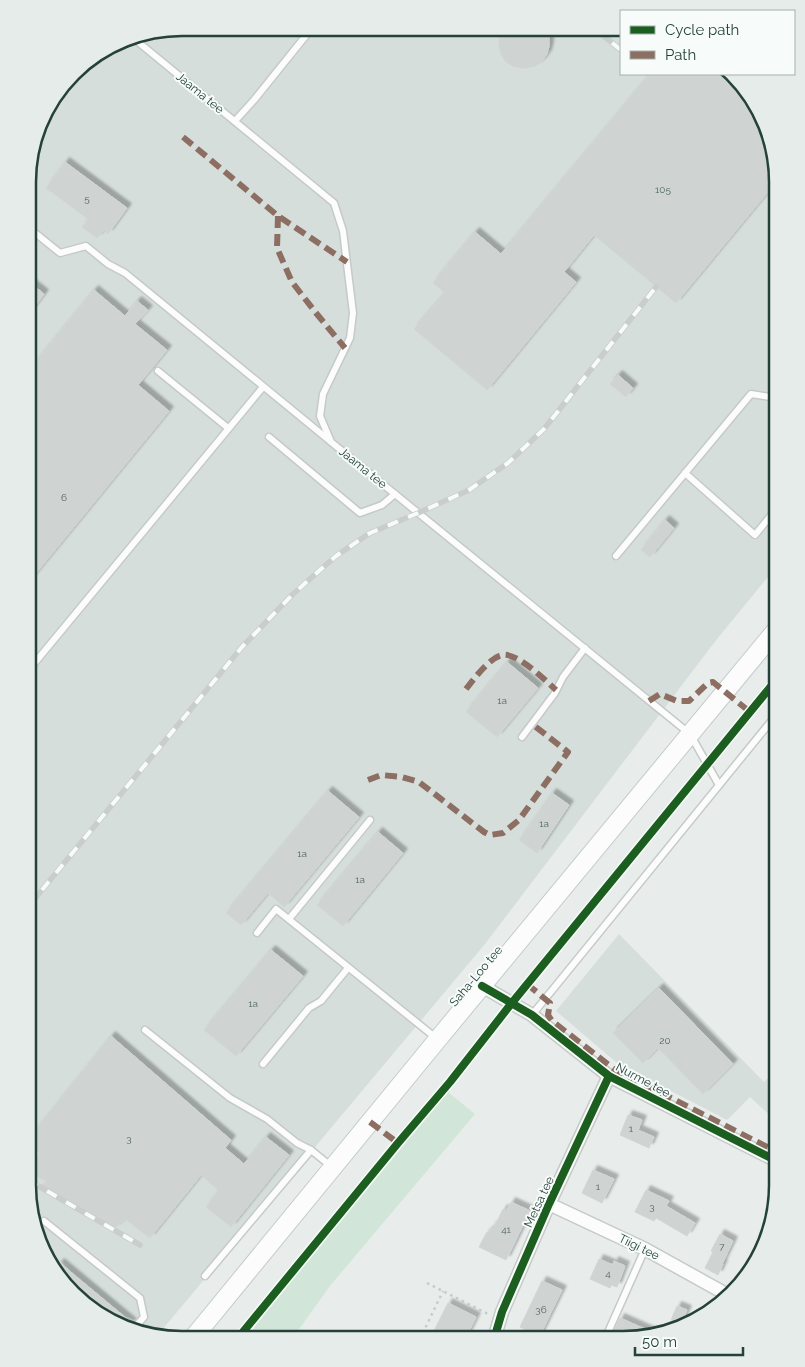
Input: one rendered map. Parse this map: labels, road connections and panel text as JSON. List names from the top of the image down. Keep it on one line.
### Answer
{"streets":{"main road":["Saha-Loo tee"],"street":["Nurme tee","Metsa tee","Tiigi tee"],"lane":["Jaama tee"]},"crossings":[["Jaama tee","Saha-Loo tee"],["Saha-Loo tee","Nurme tee"],["Nurme tee","Metsa tee"],["Metsa tee","Tiigi tee"]],"house_numbers":["105","5","6","1a","1a","1a","1a","1a","20","1","3","1","3","41","7","4","36"],"legend":["Cycle path","Path"],"scale_bar":"50 m"}
